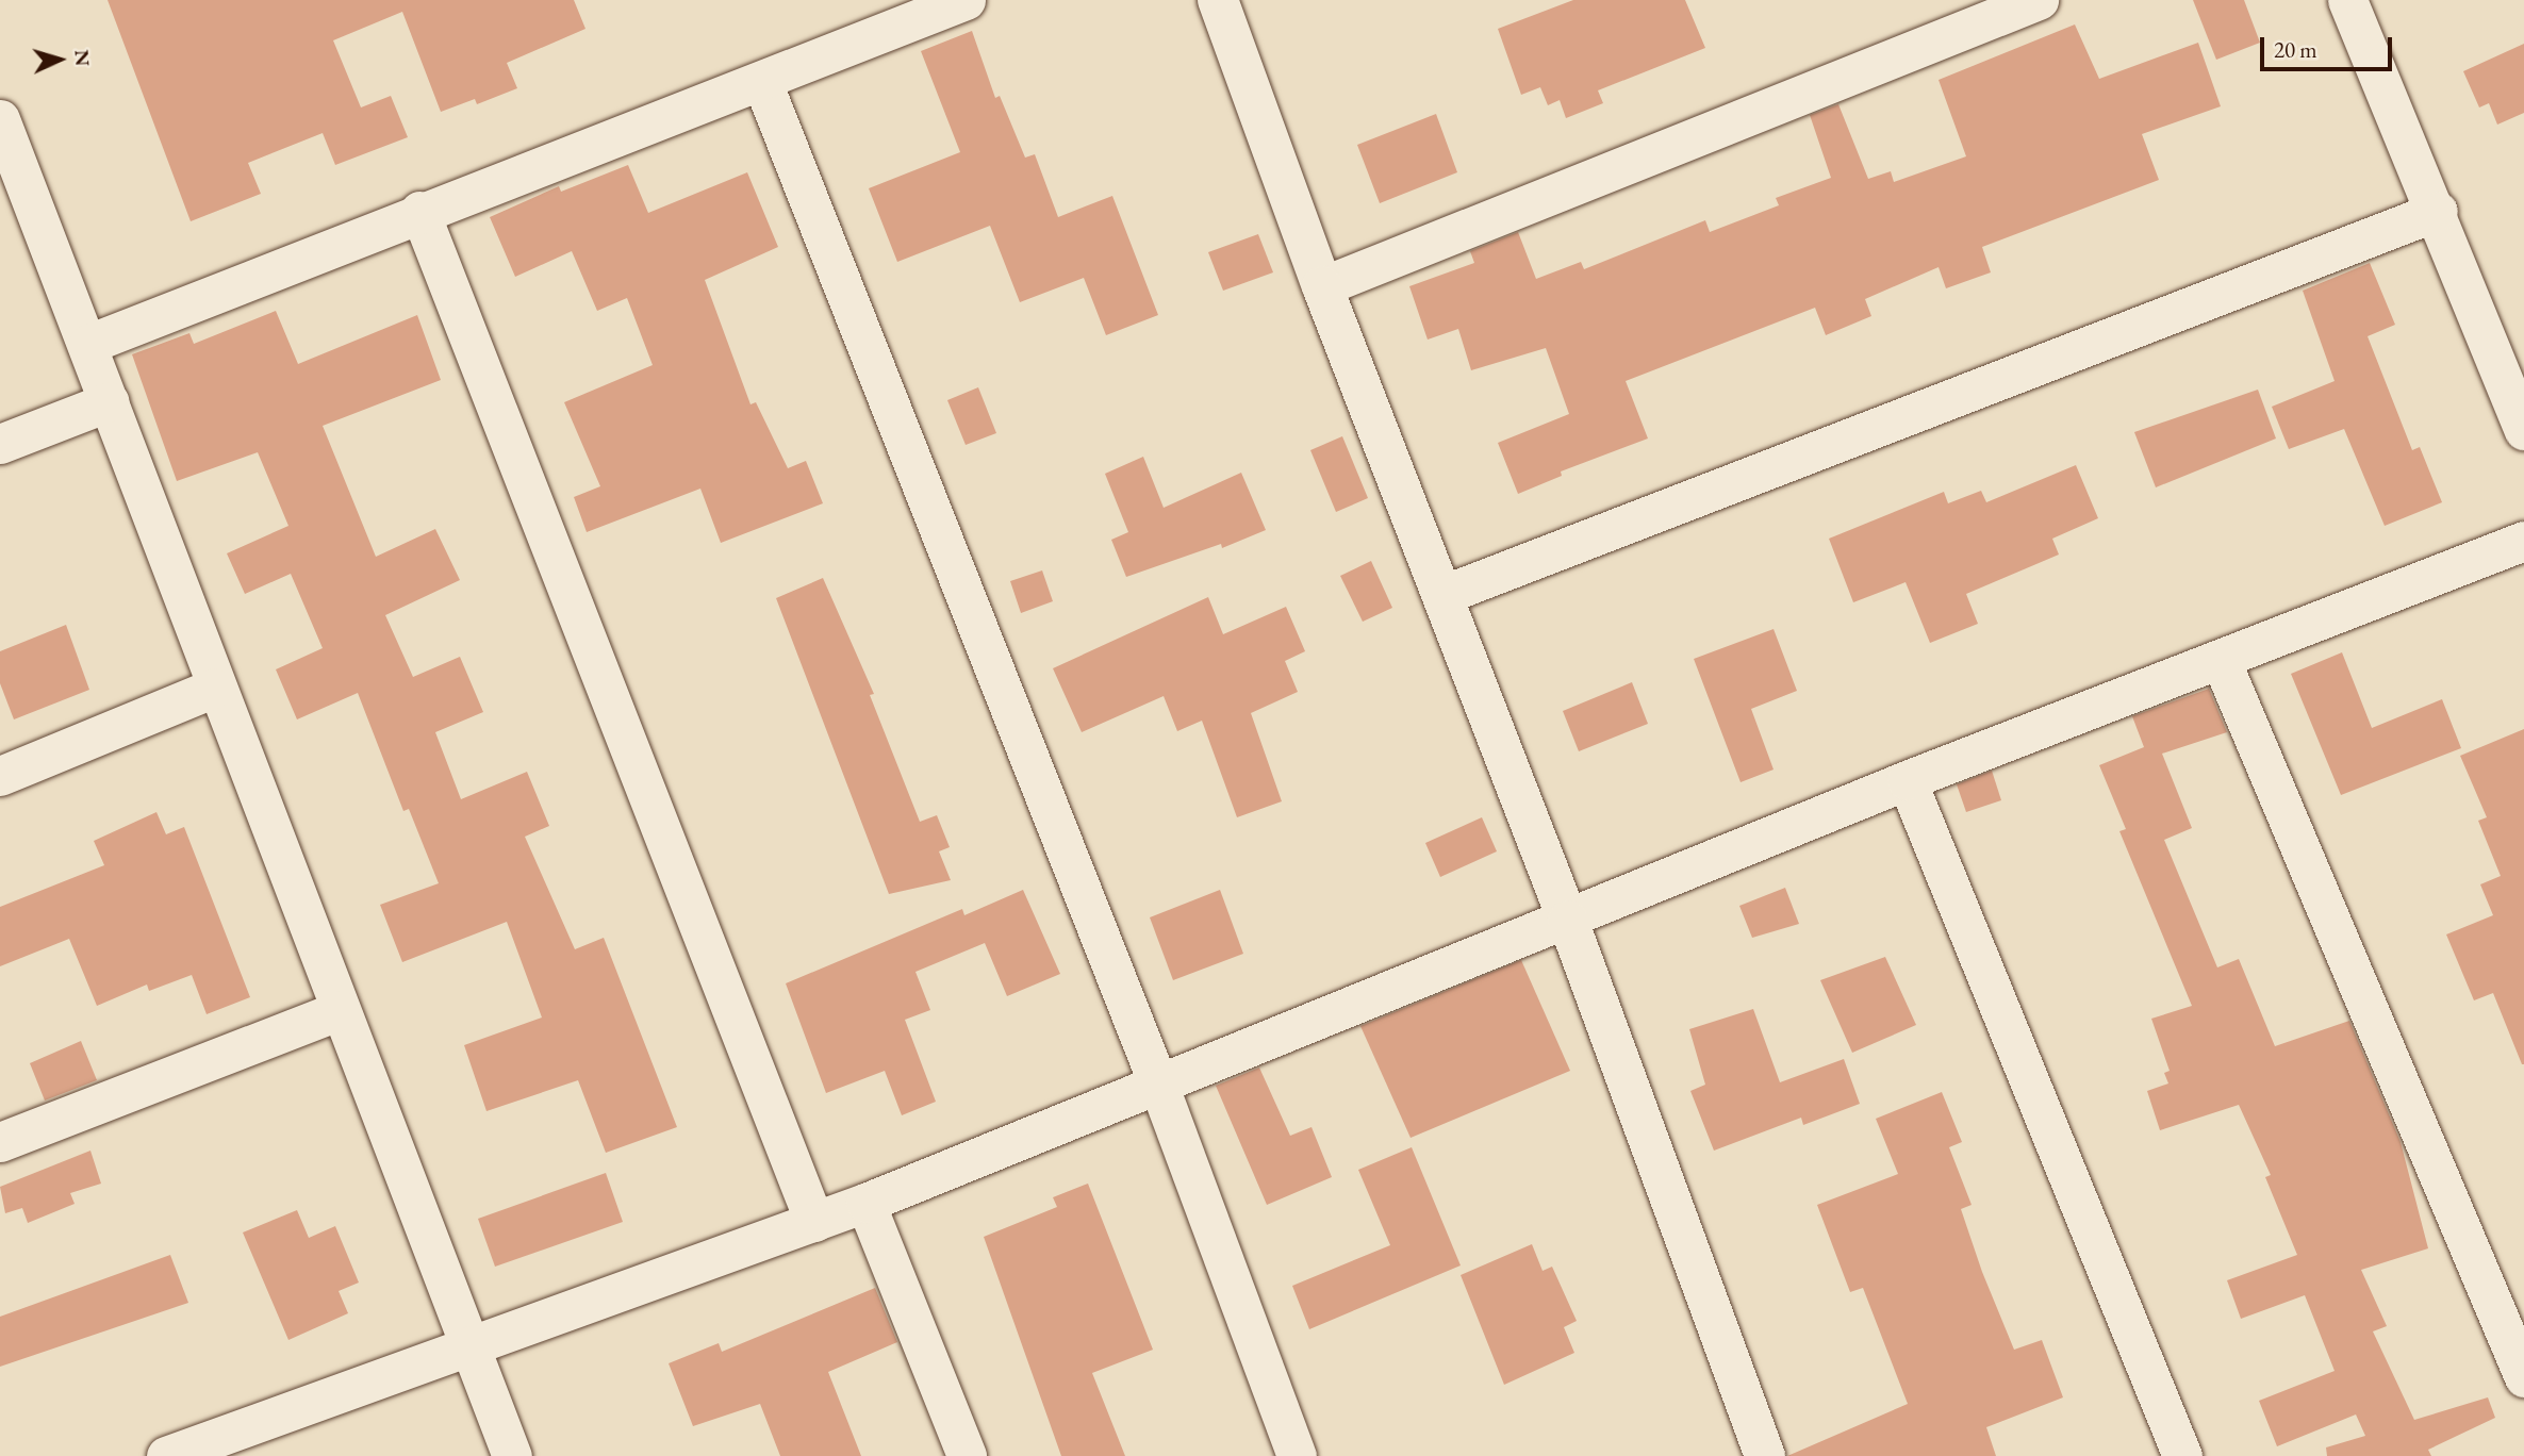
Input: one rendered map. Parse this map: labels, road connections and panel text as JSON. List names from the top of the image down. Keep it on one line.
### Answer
{"scale_bar":"20 m","north":"right"}
